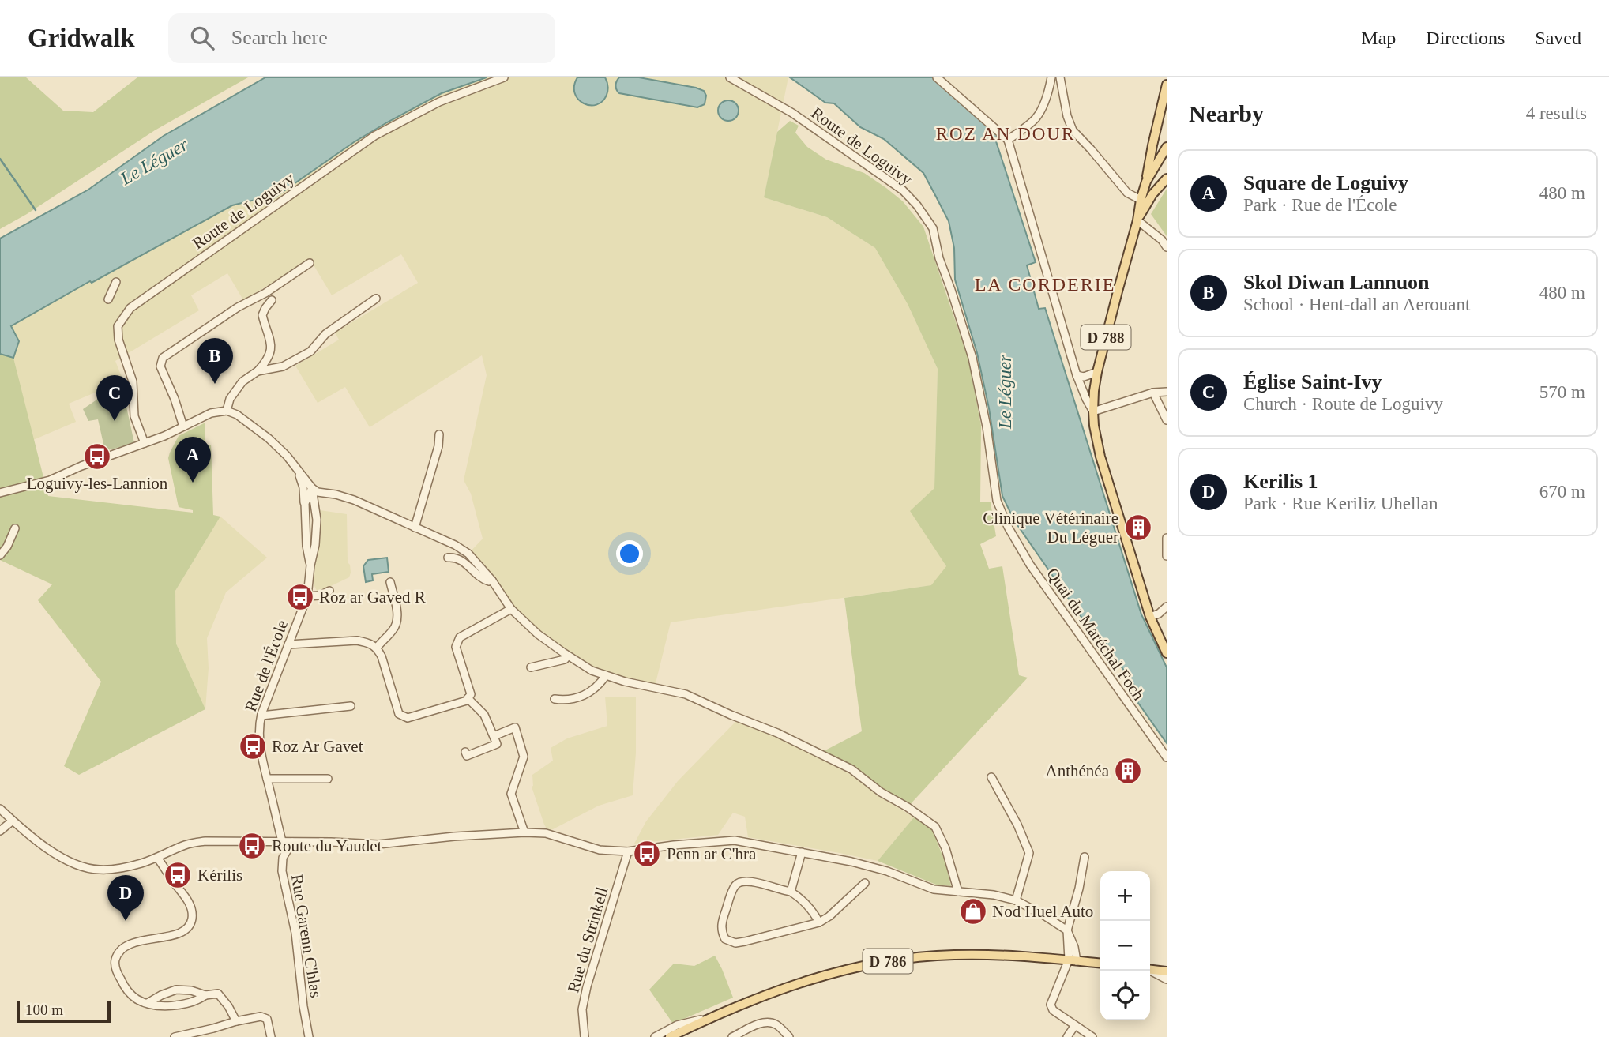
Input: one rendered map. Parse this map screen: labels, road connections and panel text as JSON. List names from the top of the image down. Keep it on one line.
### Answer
{"streets":{"main road":["D 788","D 786"],"street":["Route de Loguivy","Quai du Maréchal Foch","Rue de l'École","Rue Garenn C'hlas","Rue du Strinkell"]},"crossings":[["Route de Loguivy","Quai du Maréchal Foch"]],"districts":["ROZ AN DOUR","LA CORDERIE"],"water":["Le Léguer"],"places":{"bus stop":["Loguivy-les-Lannion","Roz ar Gaved R","Roz Ar Gavet","Route du Yaudet","Penn ar C'hra","Kérilis"],"building":["Clinique Vétérinaire Du Léguer","Anthénéa"],"shop":["Nod Huel Auto"]},"scale_bar":"100 m","page":{"header":"Gridwalk","search":"Search here","nav":["Map","Directions","Saved"],"heading":["Nearby","4 results"],"list":[{"mark":"A","name":"Square de Loguivy","note":"Park · Rue de l'École","value":"480 m"},{"mark":"B","name":"Skol Diwan Lannuon","note":"School · Hent-dall an Aerouant","value":"480 m"},{"mark":"C","name":"Église Saint-Ivy","note":"Church · Route de Loguivy","value":"570 m"},{"mark":"D","name":"Kerilis 1","note":"Park · Rue Keriliz Uhellan","value":"670 m"}],"pins":["B","C","A","D"],"map_buttons":["+","−"],"scale":"100 m"}}
